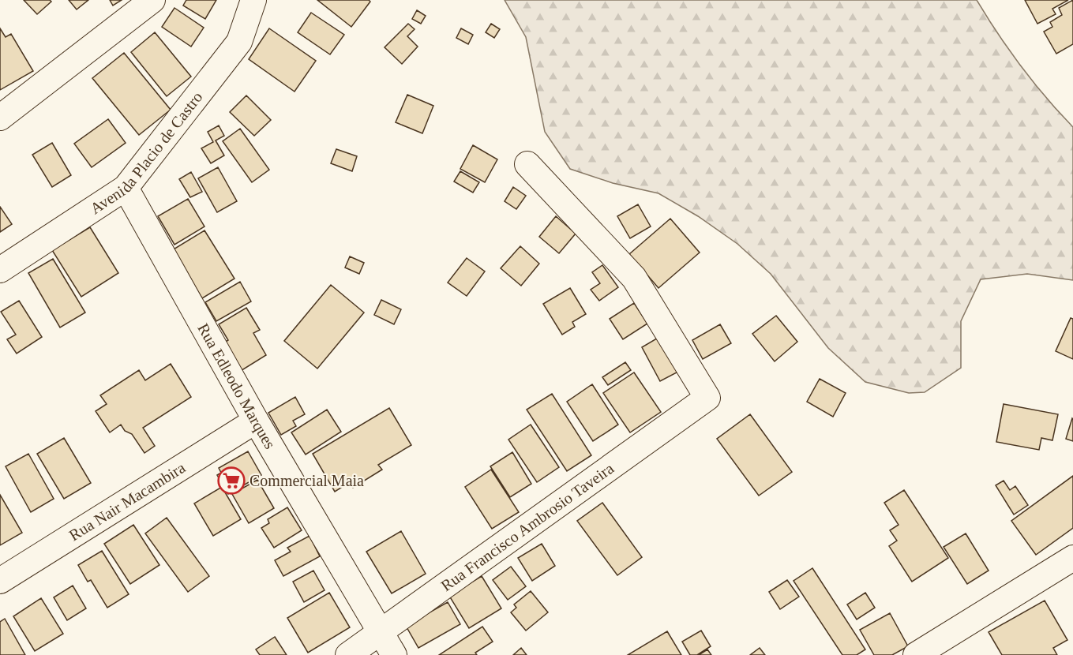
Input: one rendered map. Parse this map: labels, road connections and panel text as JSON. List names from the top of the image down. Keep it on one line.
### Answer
{"streets":{"street":["Avenida Placio de Castro","Rua Edleodo Marques","Rua Nair Macambira","Rua Francisco Ambrosio Taveira"]},"crossings":[["Avenida Placio de Castro","Rua Edleodo Marques"],["Rua Edleodo Marques","Rua Nair Macambira"],["Rua Edleodo Marques","Rua Francisco Ambrosio Taveira"]],"places":{"supermarket":["Commercial Maia"]}}
